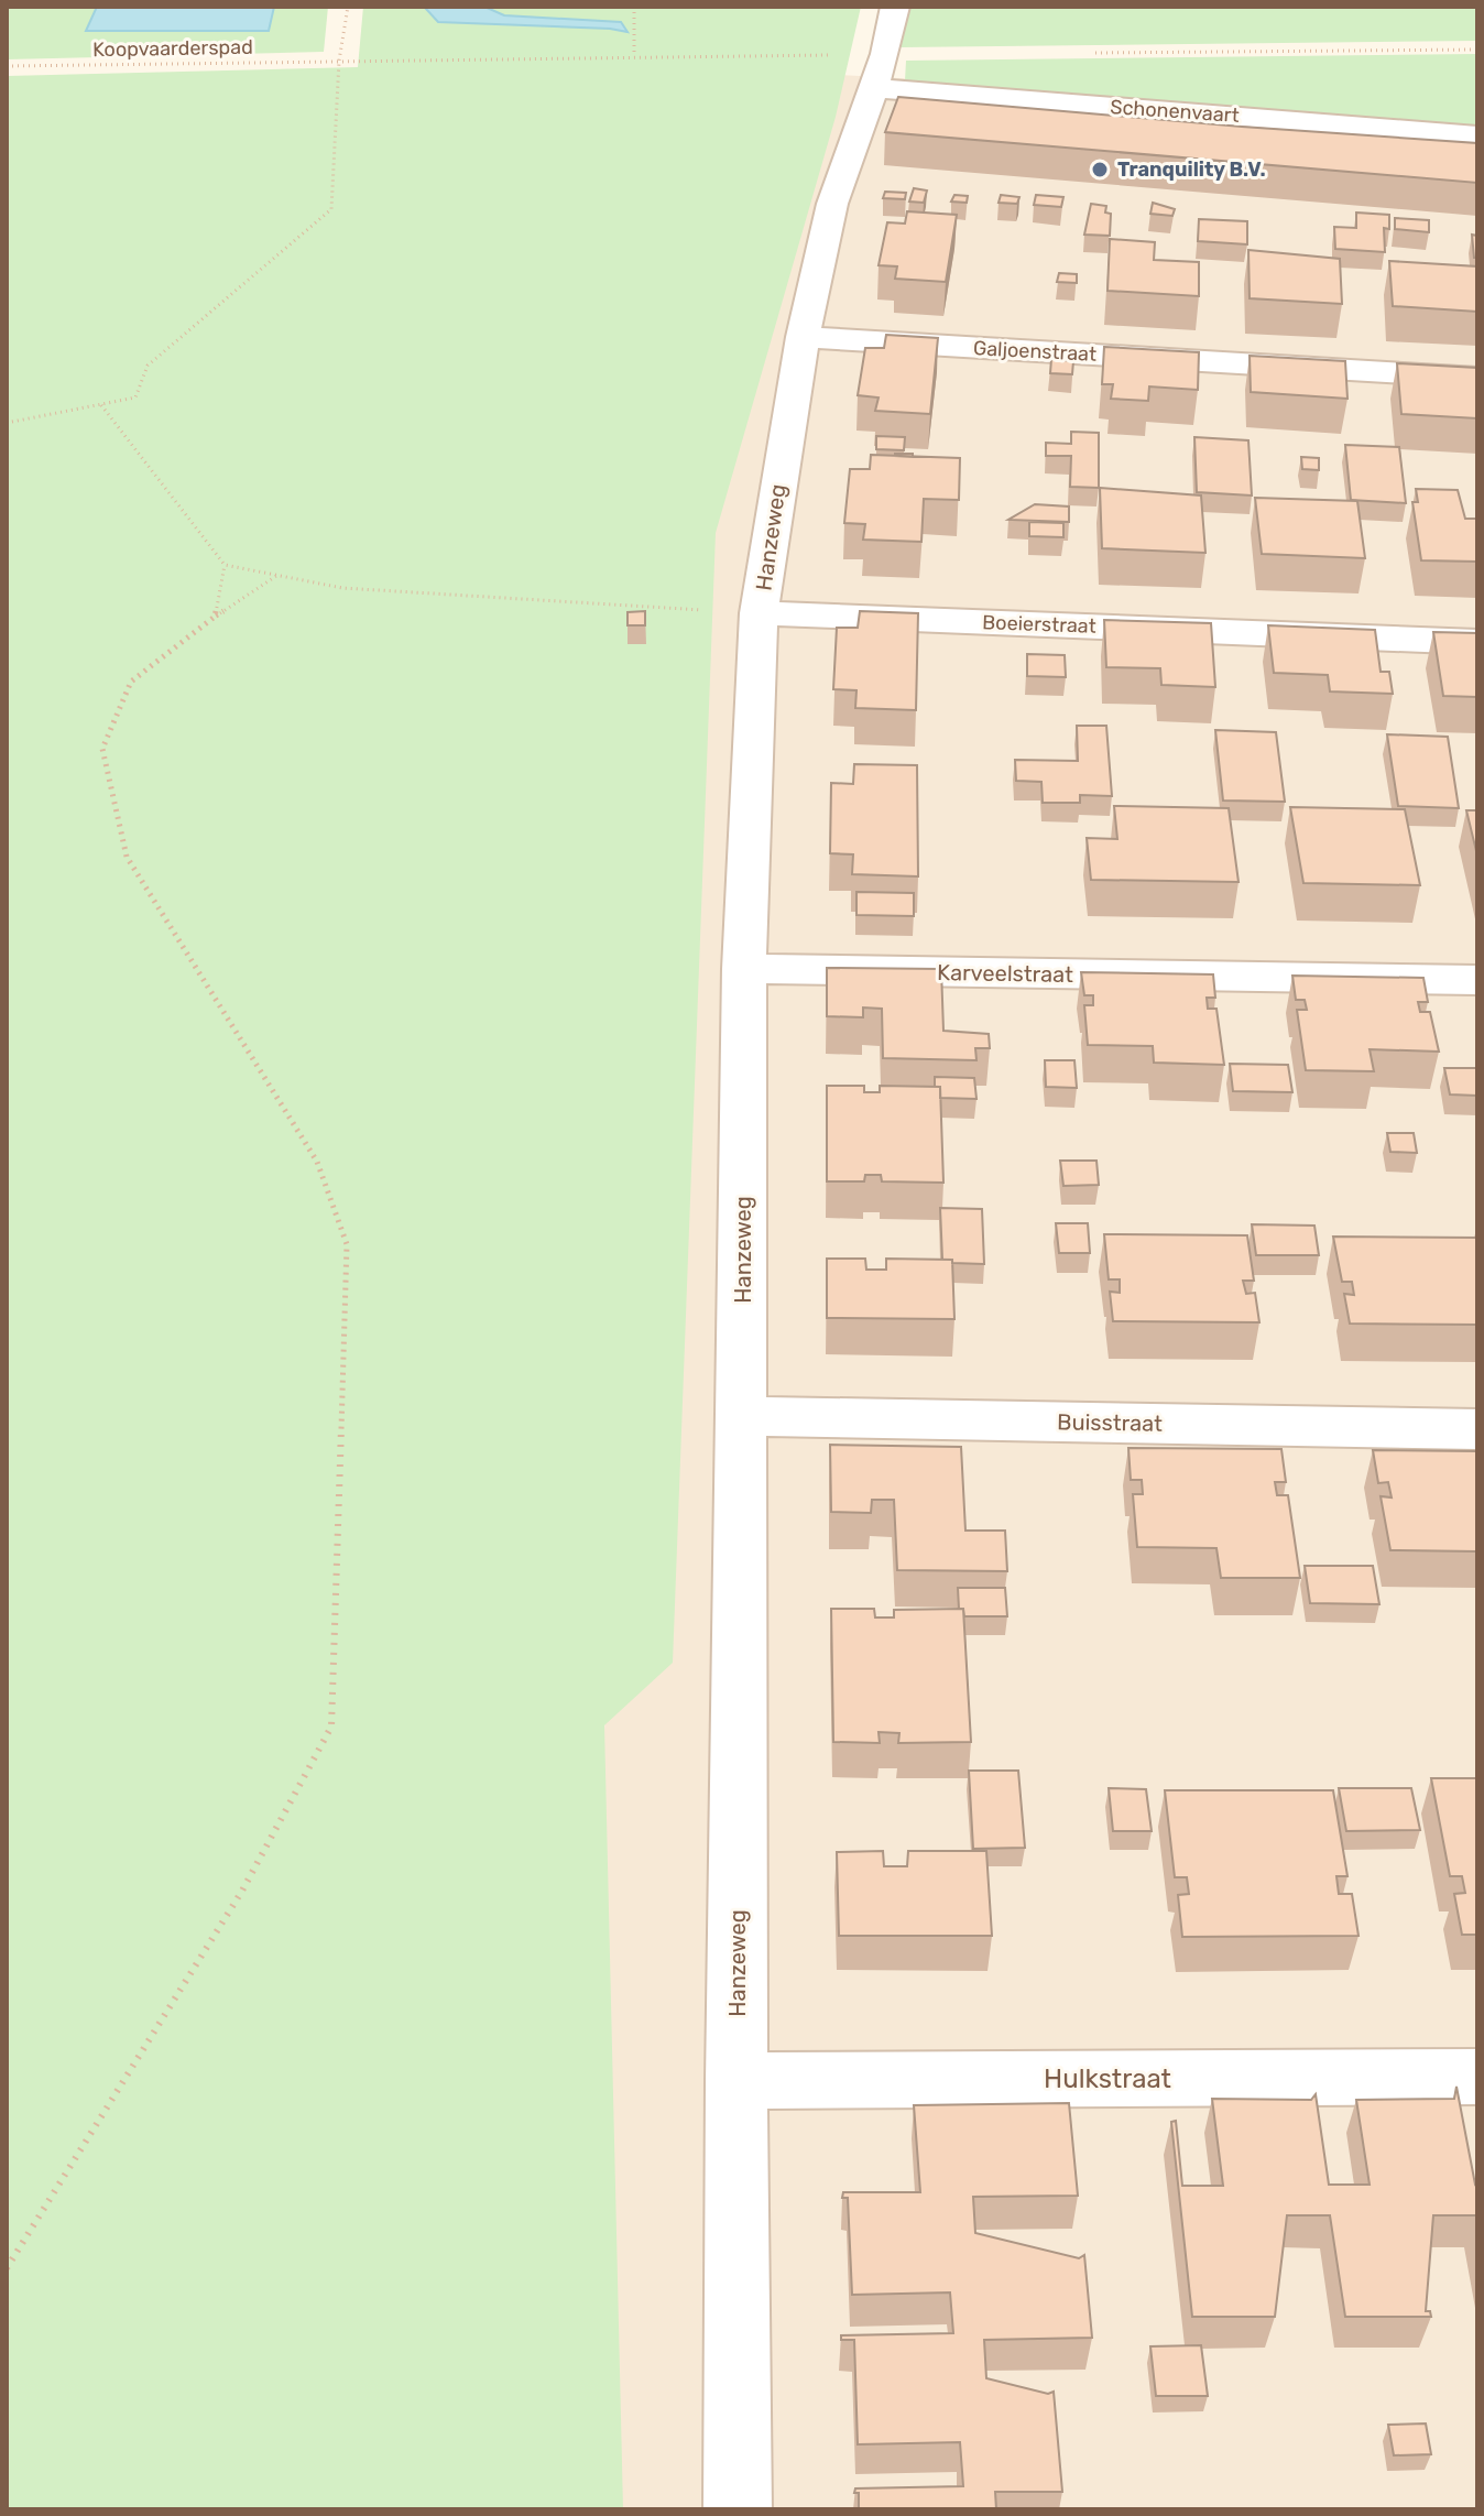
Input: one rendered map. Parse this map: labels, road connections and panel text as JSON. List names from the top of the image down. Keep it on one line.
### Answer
{"streets":{"street":["Schonenvaart","Galjoenstraat","Hanzeweg","Boeierstraat","Karveelstraat","Buisstraat","Hulkstraat"],"path":["Koopvaarderspad"]},"crossings":[["Schonenvaart","Hanzeweg"],["Galjoenstraat","Hanzeweg"],["Hanzeweg","Boeierstraat"],["Hanzeweg","Karveelstraat"],["Hanzeweg","Buisstraat"],["Hanzeweg","Hulkstraat"]],"places":["Tranquility B.V."]}
